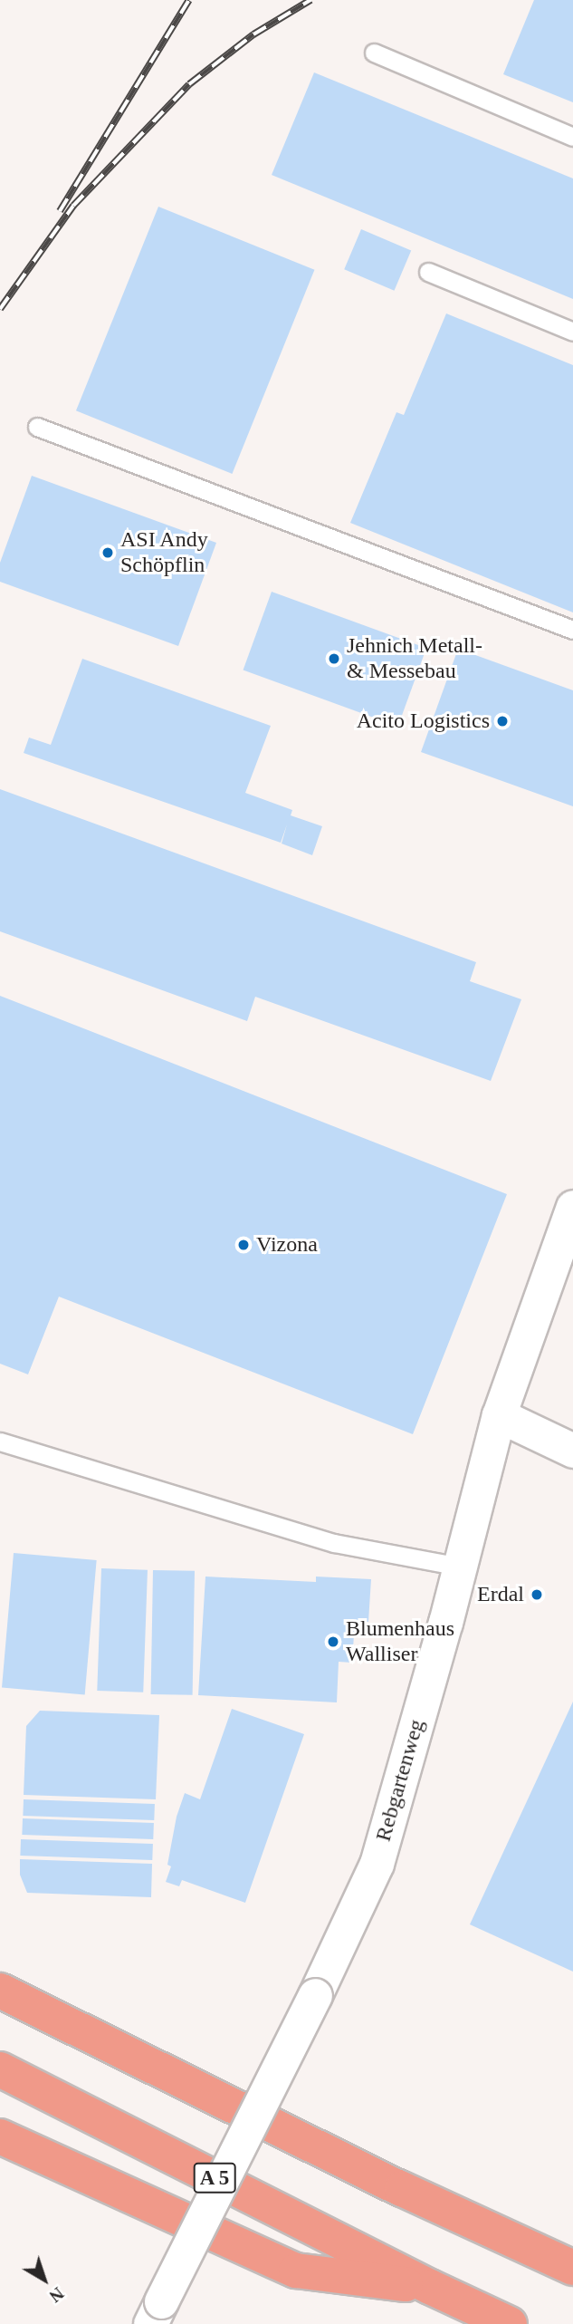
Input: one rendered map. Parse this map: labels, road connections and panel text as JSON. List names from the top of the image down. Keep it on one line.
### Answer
{"streets":{"highway":["A 5"],"street":["Rebgartenweg"]},"places":["ASI Andy Schöpflin","Jehnich Metall- & Messebau","Acito Logistics","Vizona","Erdal","Blumenhaus Walliser"],"north":"bottom right"}
